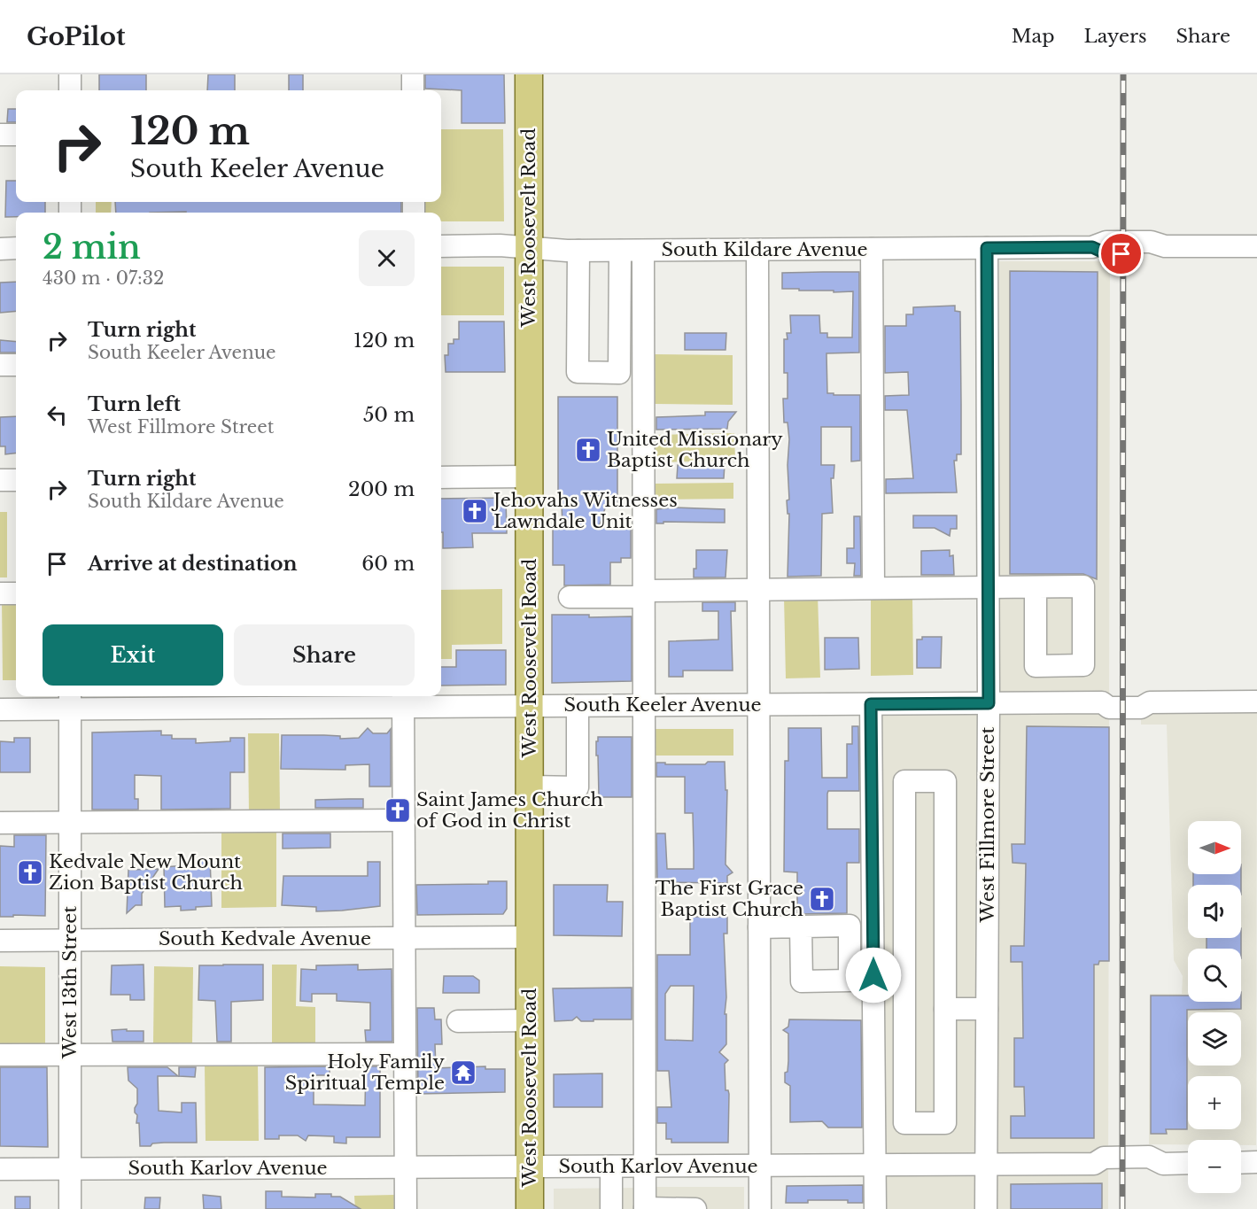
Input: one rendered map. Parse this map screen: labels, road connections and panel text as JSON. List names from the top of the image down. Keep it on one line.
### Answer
{"streets":{"main road":["West Roosevelt Road"],"street":["South Kildare Avenue","South Keeler Avenue","West Fillmore Street","South Kedvale Avenue","West 13th Street","South Karlov Avenue"]},"crossings":[["West Roosevelt Road","South Kildare Avenue"],["West Roosevelt Road","South Keeler Avenue"],["West Roosevelt Road","South Kedvale Avenue"],["West Roosevelt Road","South Karlov Avenue"],["South Kildare Avenue","West Fillmore Street"],["South Keeler Avenue","West Fillmore Street"],["South Keeler Avenue","West 13th Street"],["West Fillmore Street","South Karlov Avenue"],["South Kedvale Avenue","West 13th Street"],["West 13th Street","South Karlov Avenue"]],"places":{"church":["United Missionary Baptist Church","Jehovahs Witnesses Lawndale Unit","Saint James Church of God in Christ","Kedvale New Mount Zion Baptist Church","The First Grace Baptist Church"],"temple":["Holy Family Spiritual Temple"]},"north":"right","page":{"header":"GoPilot","nav":["Map","Layers","Share"],"turn":["120 m","South Keeler Avenue"],"heading":["2 min","430 m · 07:32"],"list":[{"name":"Turn right","note":"South Keeler Avenue","value":"120 m"},{"name":"Turn left","note":"West Fillmore Street","value":"50 m"},{"name":"Turn right","note":"South Kildare Avenue","value":"200 m"},{"name":"Arrive at destination","value":"60 m"}],"buttons":["Exit","Share"],"map_buttons":["+","−"]}}
